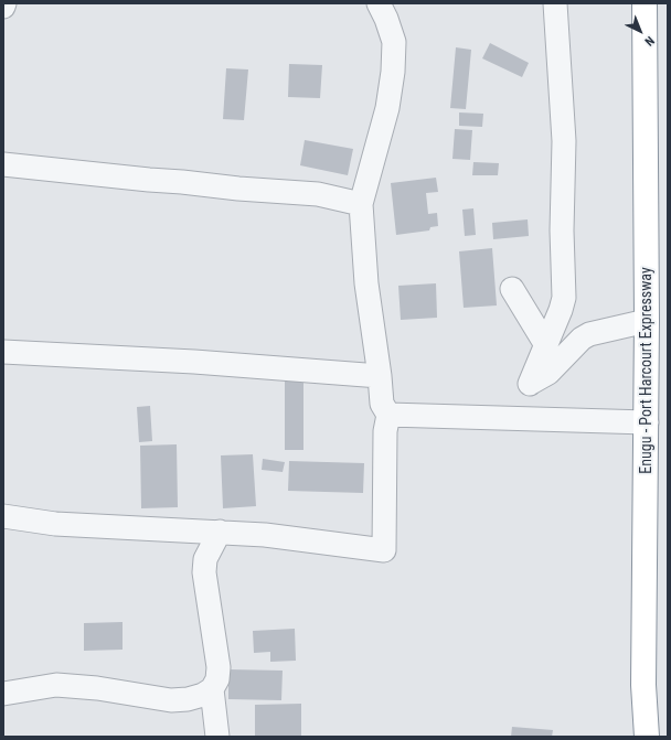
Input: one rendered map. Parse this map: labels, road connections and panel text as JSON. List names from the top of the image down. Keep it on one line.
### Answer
{"streets":{"highway":["Enugu - Port Harcourt Expressway"]},"north":"bottom right"}
